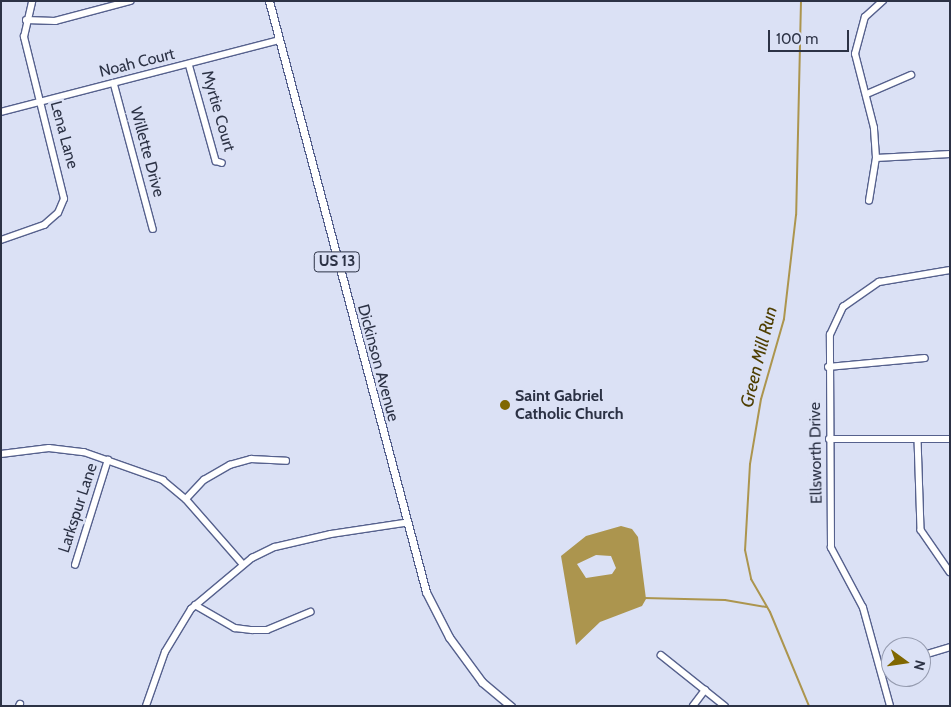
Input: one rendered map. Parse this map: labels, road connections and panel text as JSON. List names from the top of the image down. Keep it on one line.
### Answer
{"streets":{"main road":["US 13","Dickinson Avenue"],"street":["Noah Court","Myrtie Court","Lena Lane","Willette Drive","Ellsworth Drive","Larkspur Lane"]},"crossings":[["Noah Court","Myrtie Court"],["Noah Court","Lena Lane"],["Noah Court","Willette Drive"],["Noah Court","Dickinson Avenue"]],"water":["Green Mill Run"],"places":["Saint Gabriel Catholic Church"],"scale_bar":"100 m","north":"right"}
